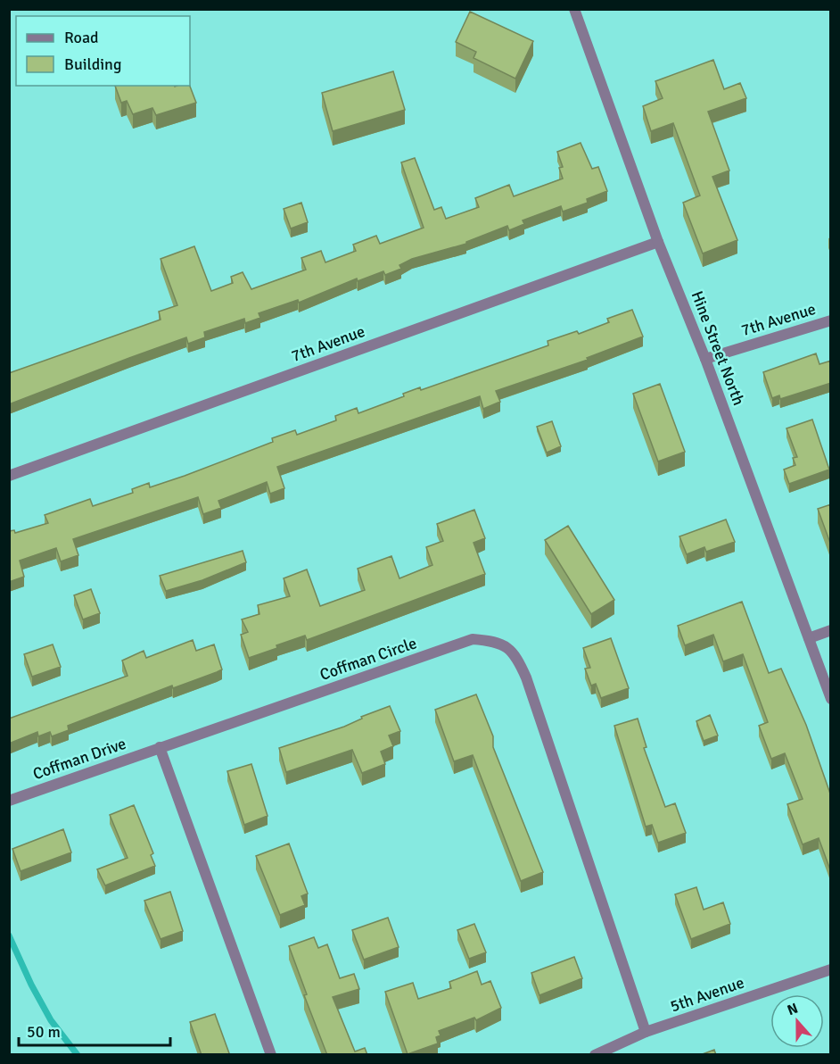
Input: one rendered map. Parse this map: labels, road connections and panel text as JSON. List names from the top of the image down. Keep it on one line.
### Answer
{"streets":{"street":["7th Avenue","Hine Street North","Coffman Circle","Coffman Drive","5th Avenue"]},"crossings":[["7th Avenue","Hine Street North"],["Coffman Circle","Coffman Drive"],["Coffman Circle","5th Avenue"]],"legend":["Road","Building"],"scale_bar":"50 m","north":"top"}
